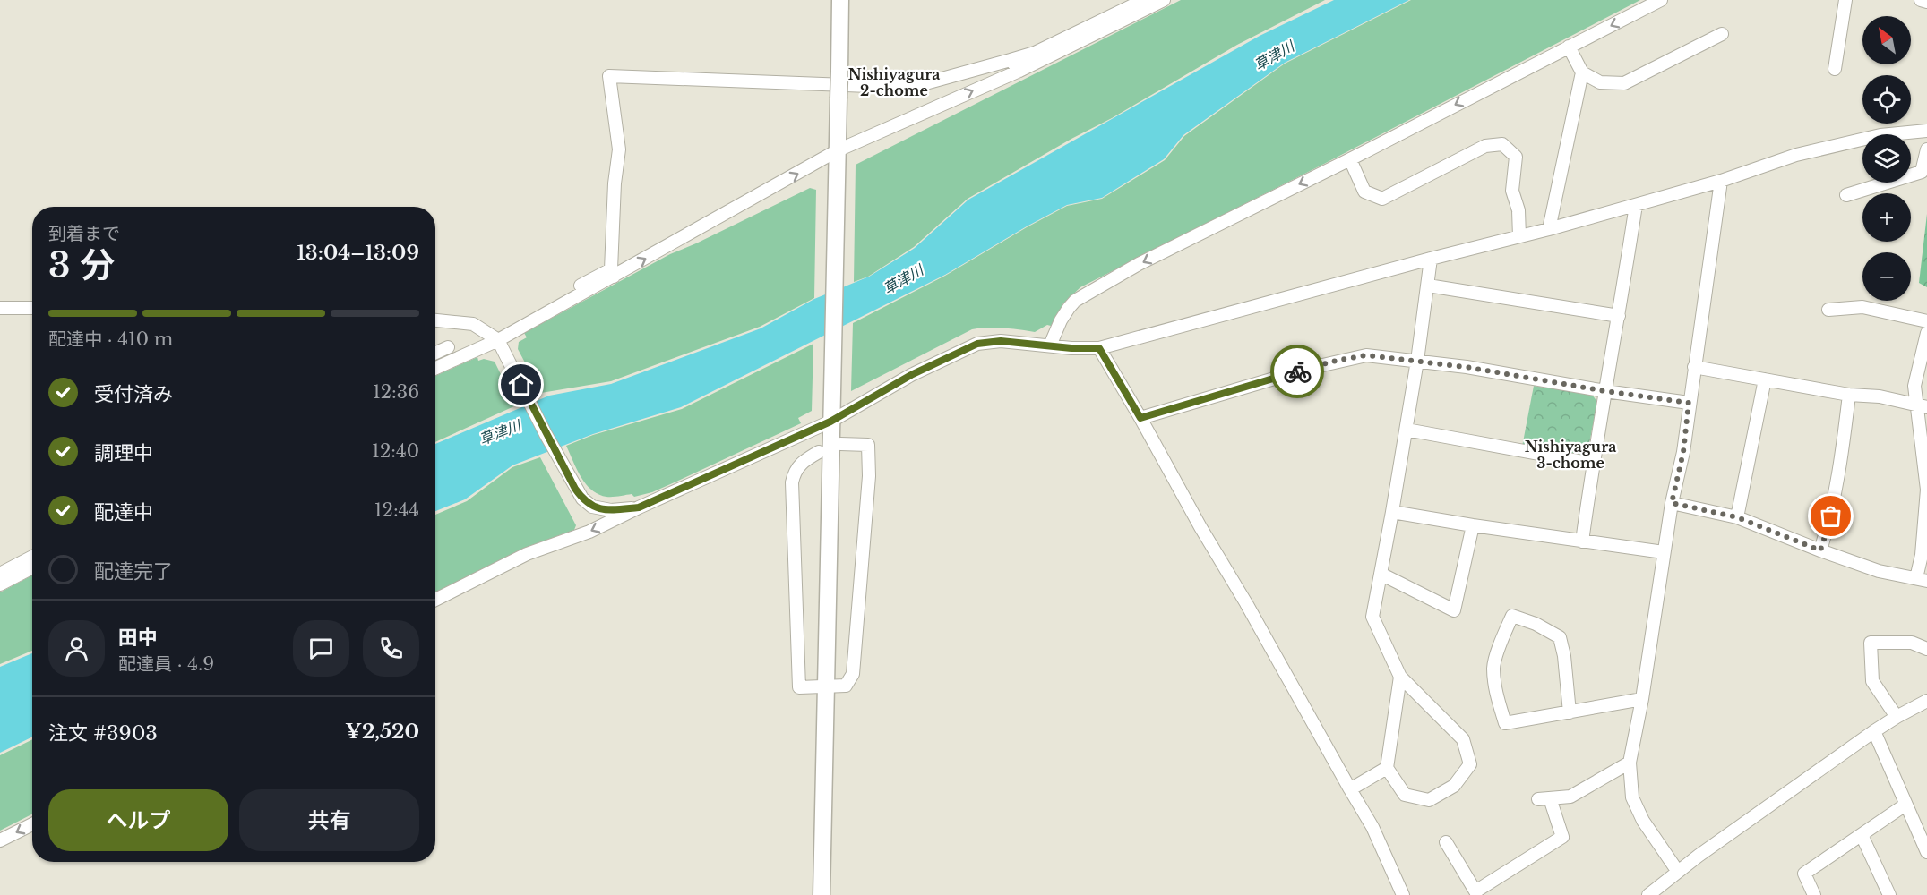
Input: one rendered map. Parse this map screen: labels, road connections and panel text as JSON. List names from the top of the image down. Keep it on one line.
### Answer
{"districts":["Nishiyagura 2-chome","Nishiyagura 3-chome"],"water":["草津川"],"north":"top left","page":{"map_buttons":["+","−"],"heading":["3 分","到着まで","13:04–13:09"],"panel":["田中","配達員 · 4.9","注文 #3903","¥2,520"],"bar":"配達中 · 410 m","list":[["受付済み","12:36"],["調理中","12:40"],["配達中","12:44"],"配達完了"],"buttons":["ヘルプ","共有"]}}
